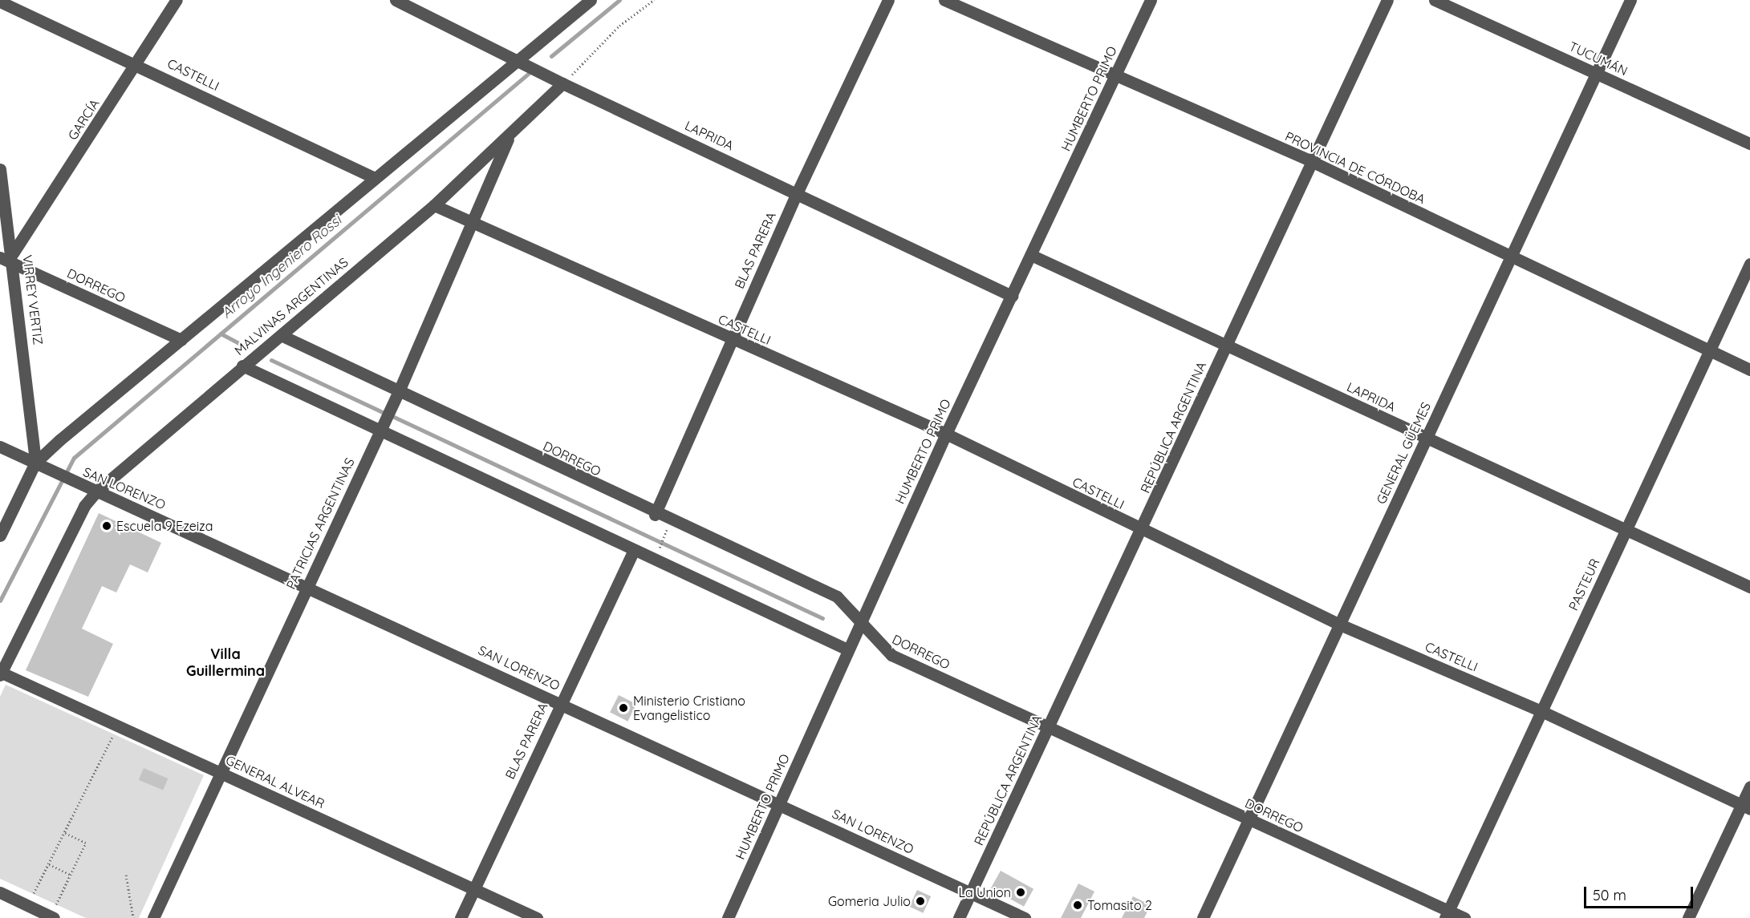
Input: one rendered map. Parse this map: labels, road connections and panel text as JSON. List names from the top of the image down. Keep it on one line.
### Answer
{"streets":{"street":["TUCUMÁN","CASTELLI","HUMBERTO PRIMO","GARCÍA","LAPRIDA","PROVINCIA DE CÓRDOBA","BLAS PARERA","DORREGO","VIRREY VERTIZ","MALVINAS ARGENTINAS","REPÚBLICA ARGENTINA","GENERAL GÜEMES","SAN LORENZO","PATRICIAS ARGENTINAS","PASTEUR","GENERAL ALVEAR"]},"crossings":[["TUCUMÁN","GENERAL GÜEMES"],["CASTELLI","HUMBERTO PRIMO"],["CASTELLI","GARCÍA"],["CASTELLI","BLAS PARERA"],["CASTELLI","MALVINAS ARGENTINAS"],["CASTELLI","REPÚBLICA ARGENTINA"],["CASTELLI","GENERAL GÜEMES"],["CASTELLI","PATRICIAS ARGENTINAS"],["CASTELLI","PASTEUR"],["HUMBERTO PRIMO","LAPRIDA"],["HUMBERTO PRIMO","PROVINCIA DE CÓRDOBA"],["HUMBERTO PRIMO","DORREGO"],["HUMBERTO PRIMO","SAN LORENZO"],["GARCÍA","DORREGO"],["GARCÍA","VIRREY VERTIZ"],["LAPRIDA","BLAS PARERA"],["LAPRIDA","MALVINAS ARGENTINAS"],["LAPRIDA","REPÚBLICA ARGENTINA"],["LAPRIDA","GENERAL GÜEMES"],["LAPRIDA","PASTEUR"],["PROVINCIA DE CÓRDOBA","REPÚBLICA ARGENTINA"],["PROVINCIA DE CÓRDOBA","GENERAL GÜEMES"],["PROVINCIA DE CÓRDOBA","PASTEUR"],["BLAS PARERA","DORREGO"],["BLAS PARERA","SAN LORENZO"],["BLAS PARERA","GENERAL ALVEAR"],["DORREGO","VIRREY VERTIZ"],["DORREGO","MALVINAS ARGENTINAS"],["DORREGO","REPÚBLICA ARGENTINA"],["DORREGO","GENERAL GÜEMES"],["DORREGO","PATRICIAS ARGENTINAS"],["DORREGO","PASTEUR"],["VIRREY VERTIZ","SAN LORENZO"],["MALVINAS ARGENTINAS","SAN LORENZO"],["MALVINAS ARGENTINAS","PATRICIAS ARGENTINAS"],["MALVINAS ARGENTINAS","GENERAL ALVEAR"],["REPÚBLICA ARGENTINA","SAN LORENZO"],["SAN LORENZO","PATRICIAS ARGENTINAS"],["PATRICIAS ARGENTINAS","GENERAL ALVEAR"]],"districts":["Villa Guillermina"],"water":["Arroyo Ingeniero Rossi"],"places":["Escuela 9 Ezeiza","Ministerio Cristiano Evangelistico","La Union","Gomeria Julio","Tomasito 2"],"scale_bar":"50 m"}
